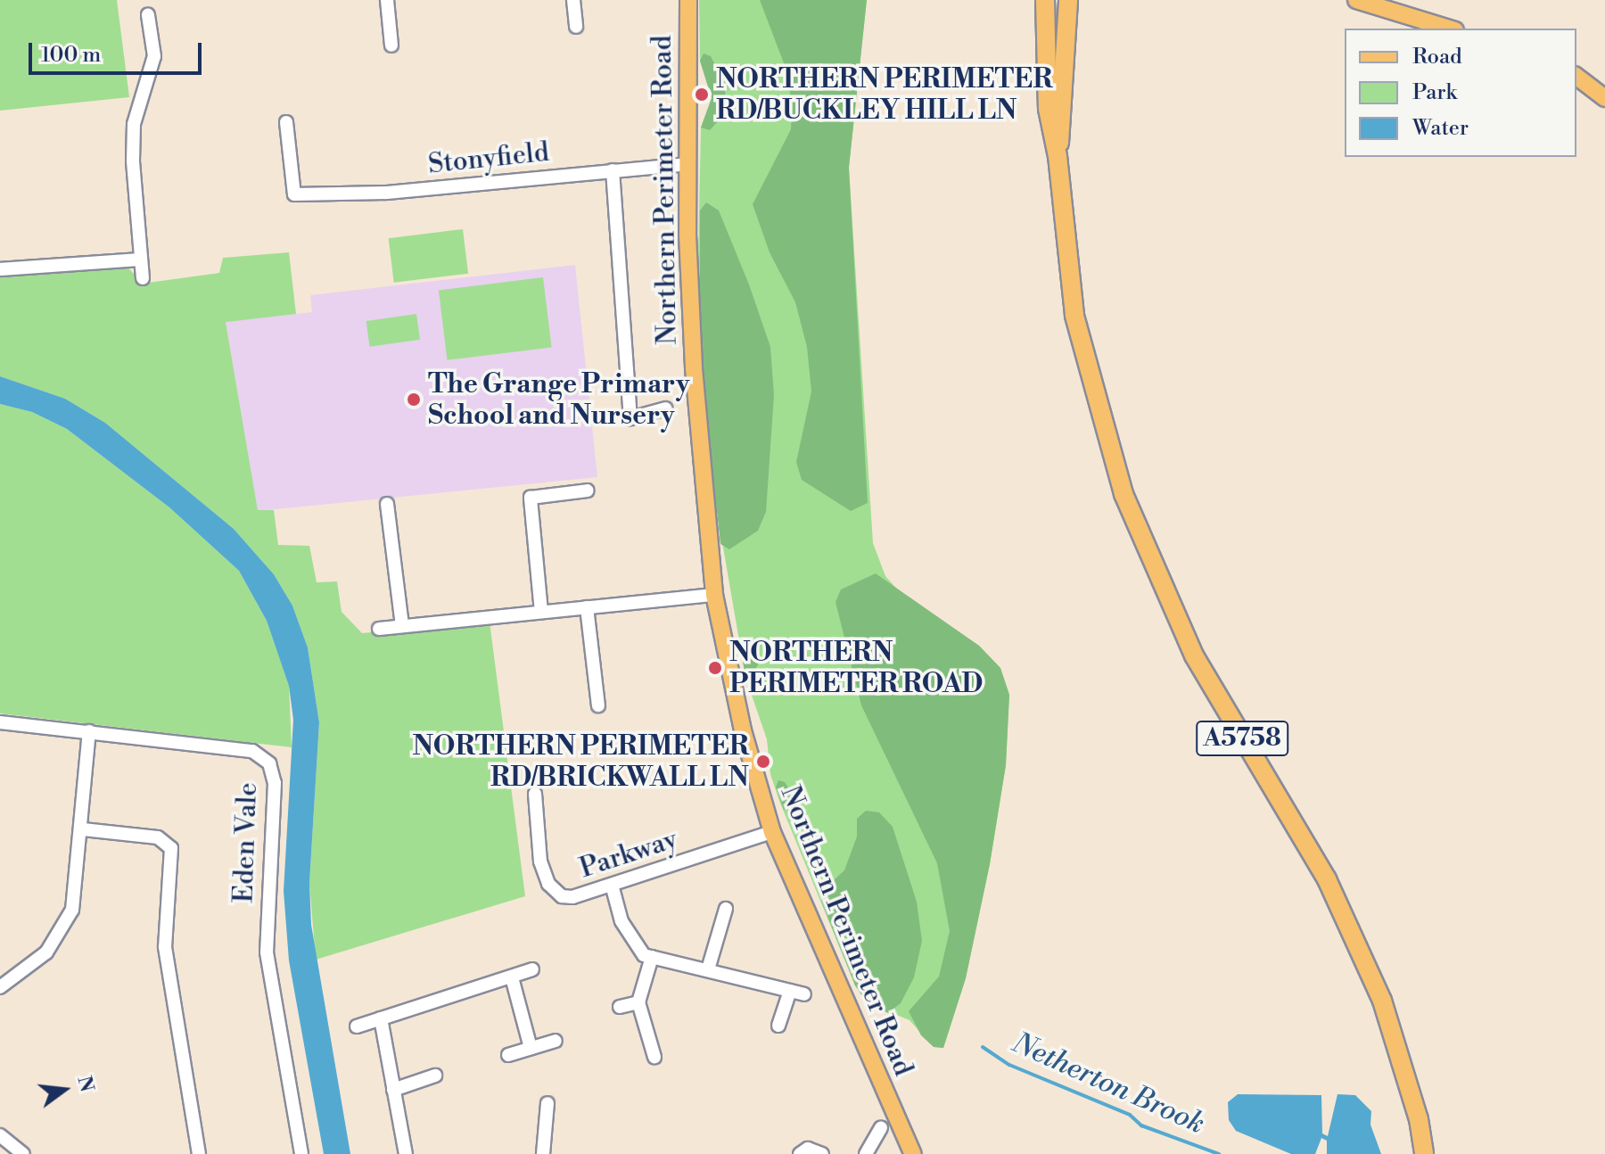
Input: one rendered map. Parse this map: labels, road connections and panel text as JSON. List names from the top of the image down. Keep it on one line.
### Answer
{"streets":{"highway":["A5758"],"main road":["Northern Perimeter Road"],"street":["Stonyfield","Eden Vale","Parkway"]},"crossings":[["Stonyfield","Northern Perimeter Road"],["Northern Perimeter Road","Parkway"]],"water":["Netherton Brook"],"places":["NORTHERN PERIMETER RD/BUCKLEY HILL LN","The Grange Primary School and Nursery","NORTHERN PERIMETER ROAD","NORTHERN PERIMETER RD/BRICKWALL LN"],"legend":["Road","Park","Water"],"scale_bar":"100 m","north":"right"}
